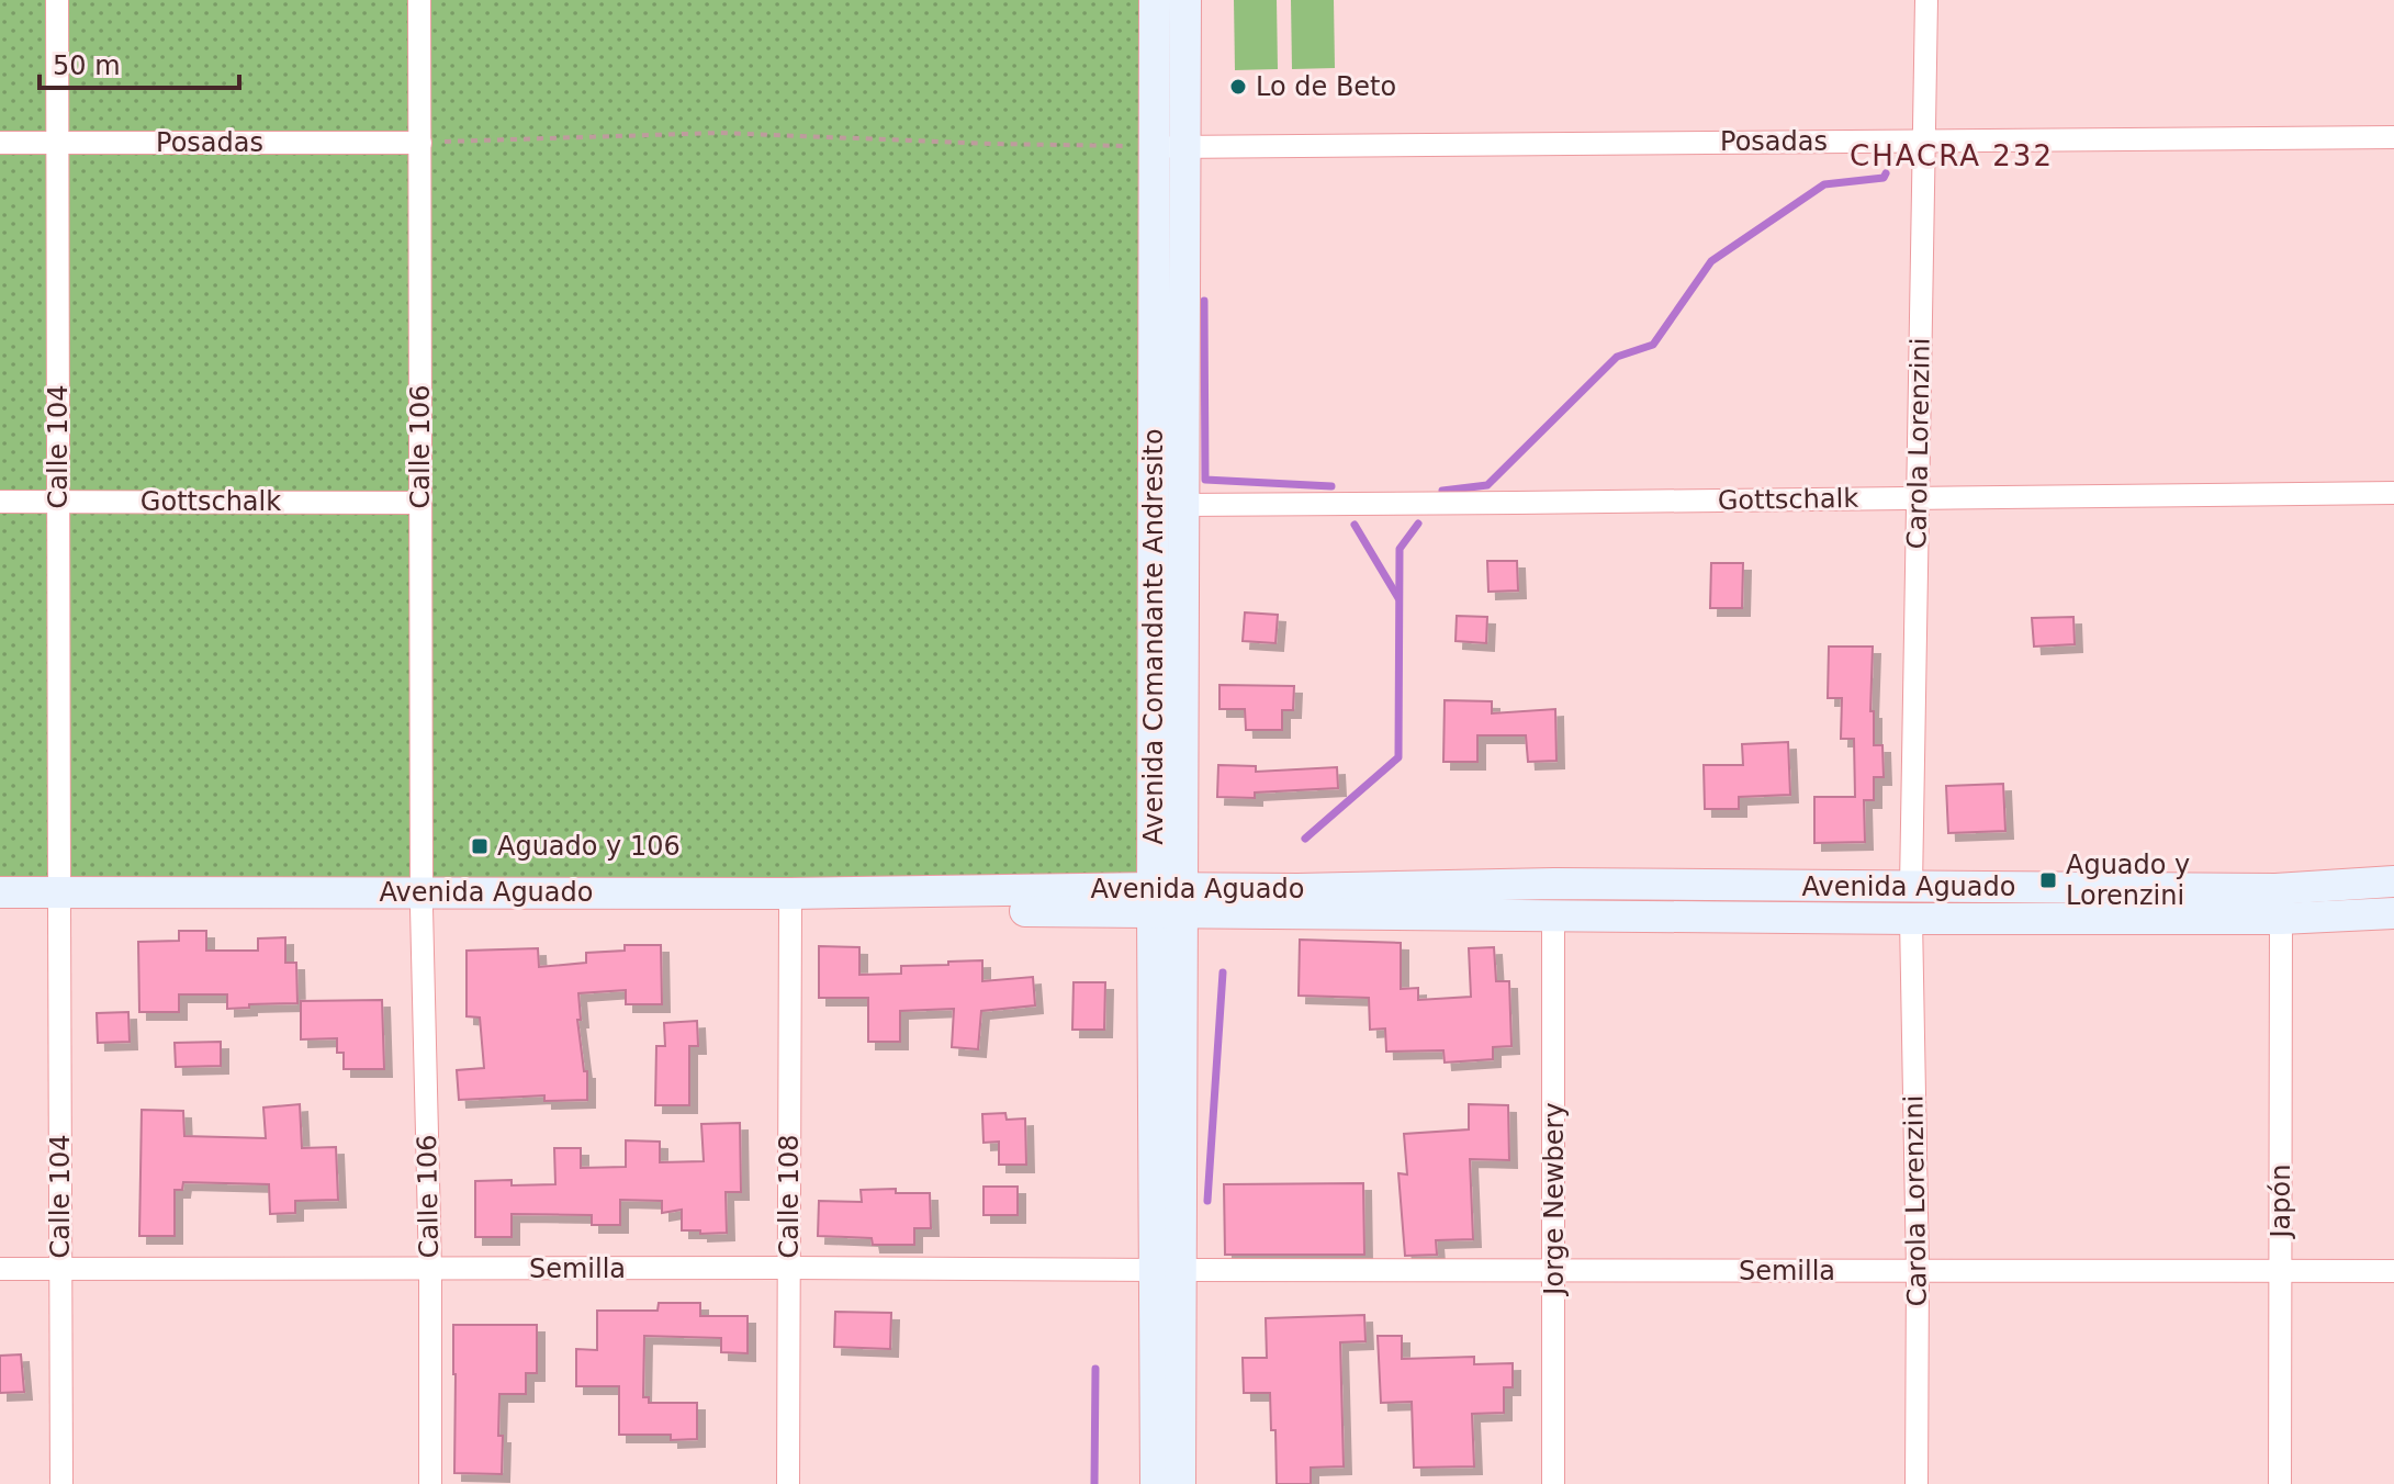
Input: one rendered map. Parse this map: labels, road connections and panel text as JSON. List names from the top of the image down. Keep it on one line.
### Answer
{"streets":{"main road":["Avenida Comandante Andresito","Avenida Aguado"],"street":["Posadas","Carola Lorenzini","Calle 104","Calle 106","Gottschalk","Calle 108","Jorge Newbery","Japón","Semilla"]},"crossings":[["Posadas","Carola Lorenzini"],["Posadas","Calle 104"],["Posadas","Calle 106"],["Posadas","Avenida Comandante Andresito"],["Carola Lorenzini","Gottschalk"],["Carola Lorenzini","Avenida Aguado"],["Carola Lorenzini","Semilla"],["Calle 104","Gottschalk"],["Calle 104","Avenida Aguado"],["Calle 104","Semilla"],["Calle 106","Gottschalk"],["Calle 106","Avenida Aguado"],["Calle 106","Semilla"],["Gottschalk","Avenida Comandante Andresito"],["Avenida Comandante Andresito","Avenida Aguado"],["Avenida Comandante Andresito","Semilla"],["Avenida Aguado","Calle 108"],["Avenida Aguado","Jorge Newbery"],["Avenida Aguado","Japón"],["Calle 108","Semilla"],["Jorge Newbery","Semilla"],["Japón","Semilla"]],"districts":["CHACRA 232"],"places":{"other":["Lo de Beto"],"transit":["Aguado y 106","Aguado y Lorenzini"]},"scale_bar":"50 m"}
